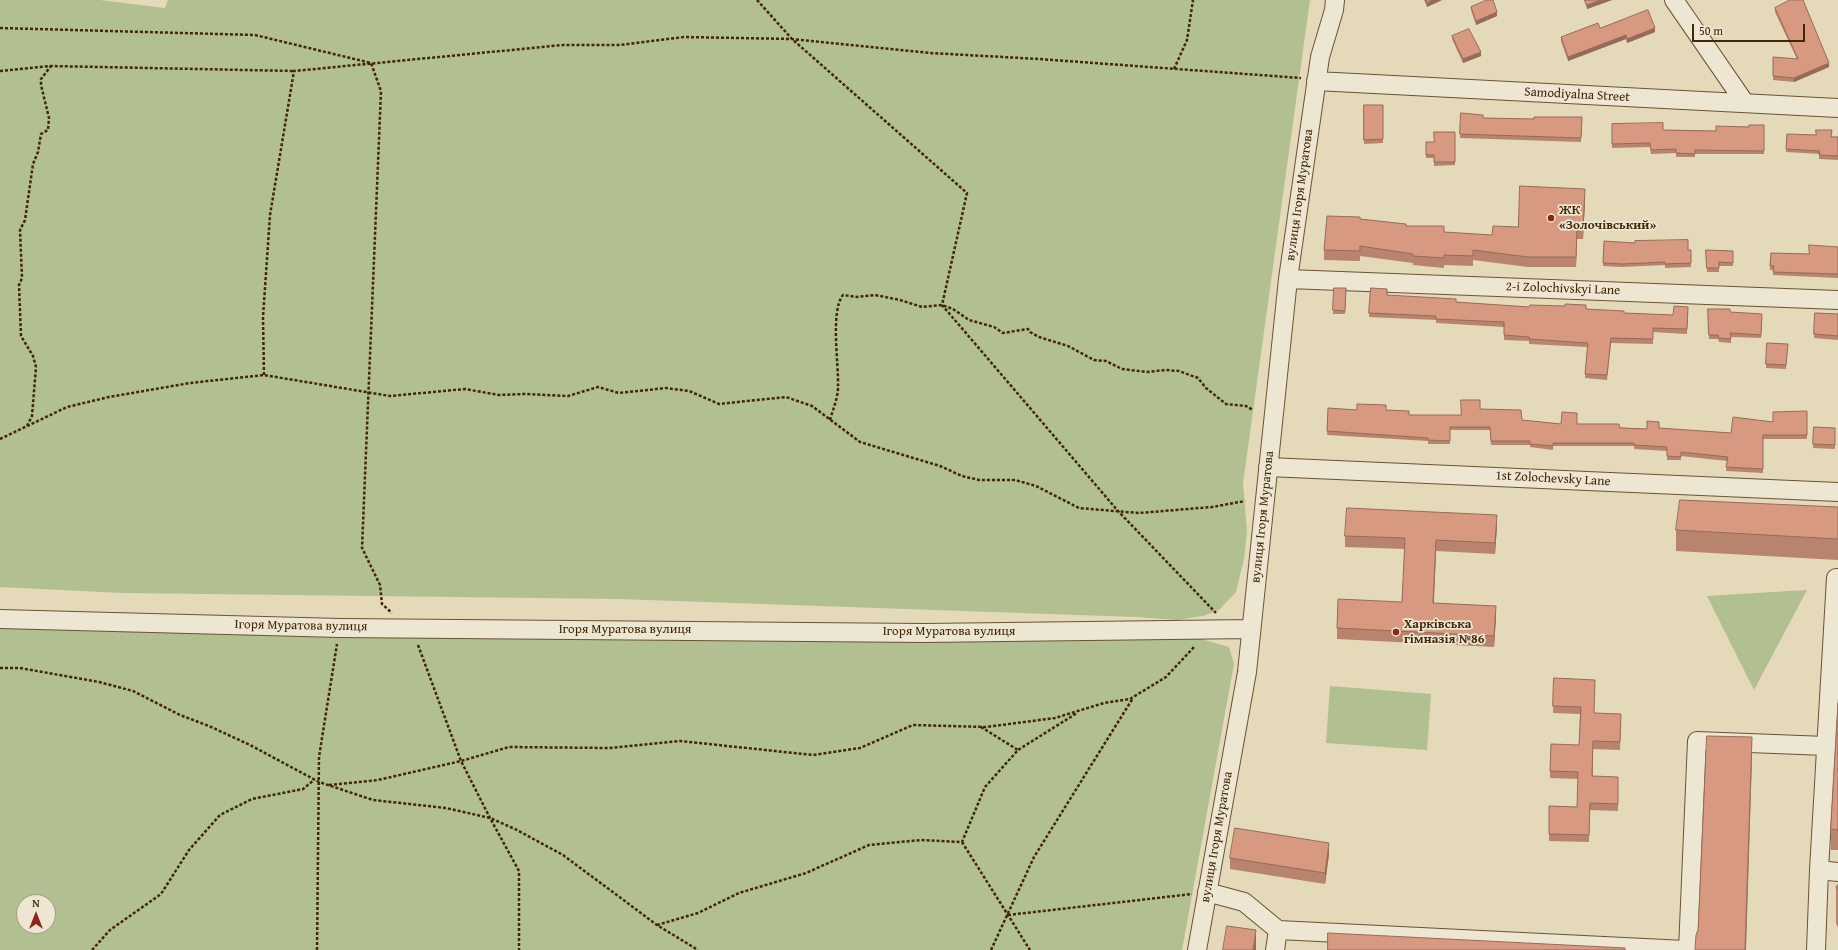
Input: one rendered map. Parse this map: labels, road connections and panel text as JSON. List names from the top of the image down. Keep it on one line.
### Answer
{"streets":{"street":["Samodiyalna Street","вулиця Ігоря Муратова","2-i Zolochivskyi Lane","1st Zolochevsky Lane","Ігоря Муратова вулиця"]},"crossings":[["Samodiyalna Street","вулиця Ігоря Муратова"],["вулиця Ігоря Муратова","2-i Zolochivskyi Lane"],["вулиця Ігоря Муратова","1st Zolochevsky Lane"],["вулиця Ігоря Муратова","Ігоря Муратова вулиця"]],"places":["ЖК «Золочівський»","Харківська гімназія №86"],"scale_bar":"50 m","north":"top"}
